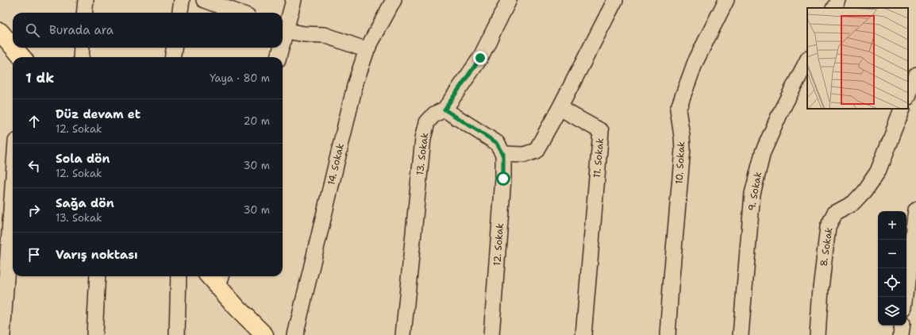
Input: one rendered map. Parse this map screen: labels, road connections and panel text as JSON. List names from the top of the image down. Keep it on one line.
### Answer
{"streets":{"street":["13. Sokak","11. Sokak","10. Sokak","14. Sokak","9. Sokak","12. Sokak","8. Sokak"]},"page":{"search":"Burada ara","heading":["1 dk","Yaya · 80 m"],"list":[["Düz devam et","12. Sokak","20 m"],["Sola dön","12. Sokak","30 m"],["Sağa dön","13. Sokak","30 m"],"Varış noktası"],"map_buttons":["+","−"]}}
